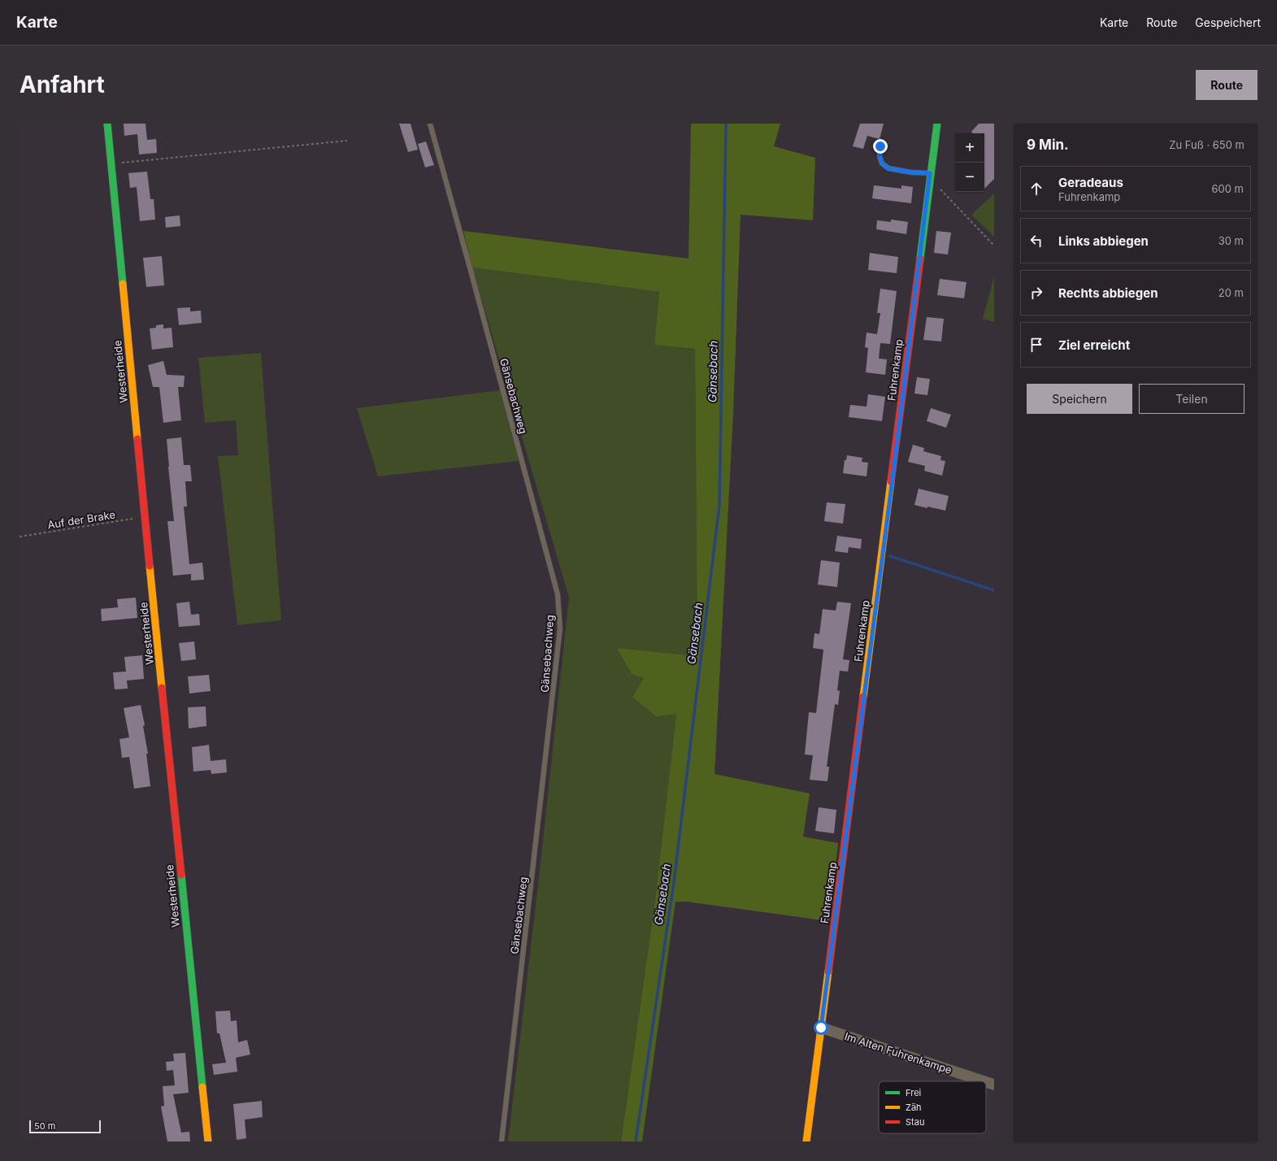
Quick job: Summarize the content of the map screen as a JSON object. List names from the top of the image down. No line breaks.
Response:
{"streets":{"street":["Fuhrenkamp","Westerheide","Im Alten Fuhrenkampe"],"lane":["Gänsebachweg"],"path":["Auf der Brake"]},"crossings":[["Fuhrenkamp","Im Alten Fuhrenkampe"],["Westerheide","Auf der Brake"]],"water":["Gänsebach"],"legend":["Frei","Zäh","Stau"],"scale_bar":"50 m","page":{"header":"Karte","nav":["Karte","Route","Gespeichert"],"buttons":["Route",["Speichern","Teilen"]],"title":"Anfahrt","heading":["9 Min.","Zu Fuß · 650 m"],"map_buttons":["+","−"],"list":[["Geradeaus","Fuhrenkamp","600 m"],["Links abbiegen","30 m"],["Rechts abbiegen","20 m"],"Ziel erreicht"],"scale":"50 m"}}
